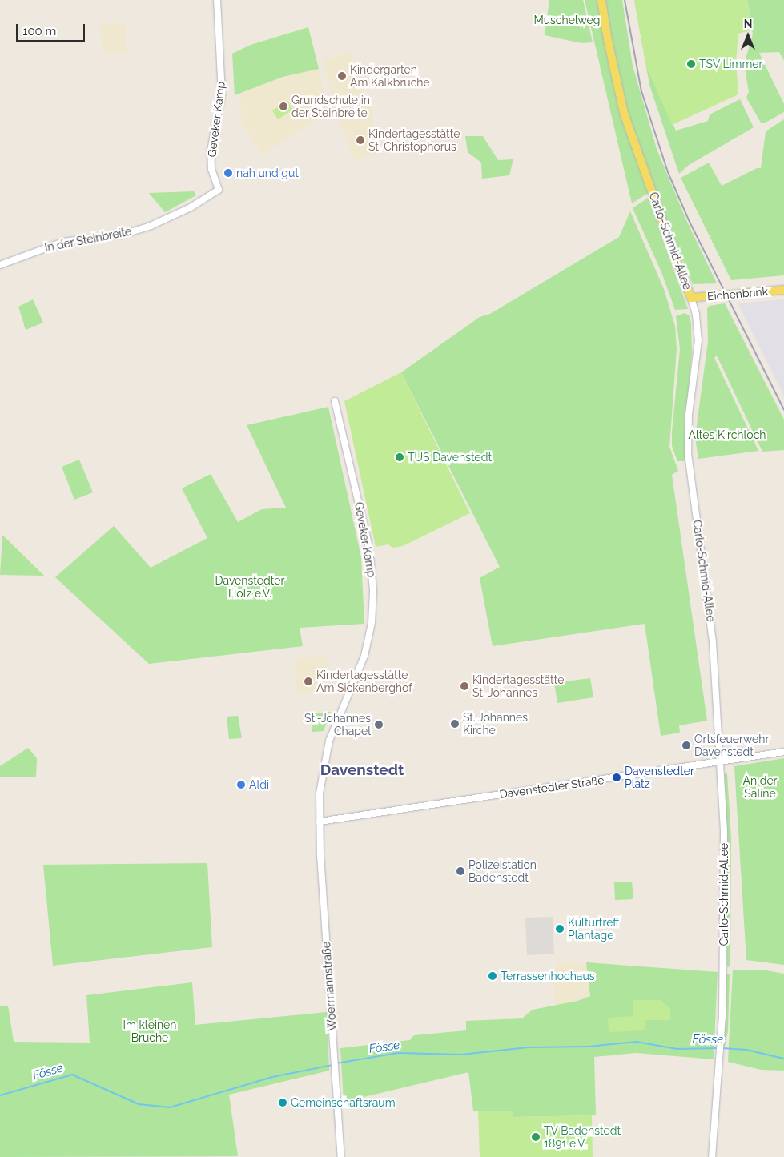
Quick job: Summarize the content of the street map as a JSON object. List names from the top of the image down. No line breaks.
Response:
{"streets":{"main road":["Carlo-Schmid-Allee","Eichenbrink"],"street":["Geveker Kamp","In der Steinbreite","Davenstedter Straße","Woermannstraße"]},"crossings":[["Geveker Kamp","In der Steinbreite"],["Geveker Kamp","Davenstedter Straße"],["Geveker Kamp","Woermannstraße"],["Carlo-Schmid-Allee","Eichenbrink"],["Carlo-Schmid-Allee","Davenstedter Straße"],["Davenstedter Straße","Woermannstraße"]],"districts":["Davenstedt"],"water":["Fösse"],"parks":["Muschelweg","Altes Kirchloch","Davenstedter Holz e.V.","An der Saline","Im kleinen Bruche"],"places":["TSV Limmer","Kindergarten Am Kalkbruche","Grundschule in der Steinbreite","Kindertagesstätte St. Christophorus","nah und gut","TUS Davenstedt","Kindertagesstätte Am Sickenberghof","Kindertagesstätte St. Johannes","St. Johannes Kirche","St.-Johannes Chapel","Ortsfeuerwehr Davenstedt","Davenstedter Platz","Aldi","Polizeistation Badenstedt","Kulturtreff Plantage","Terrassenhochaus","Gemeinschaftsraum","TV Badenstedt 1891 e.V."],"scale_bar":"100 m","north":"top"}
